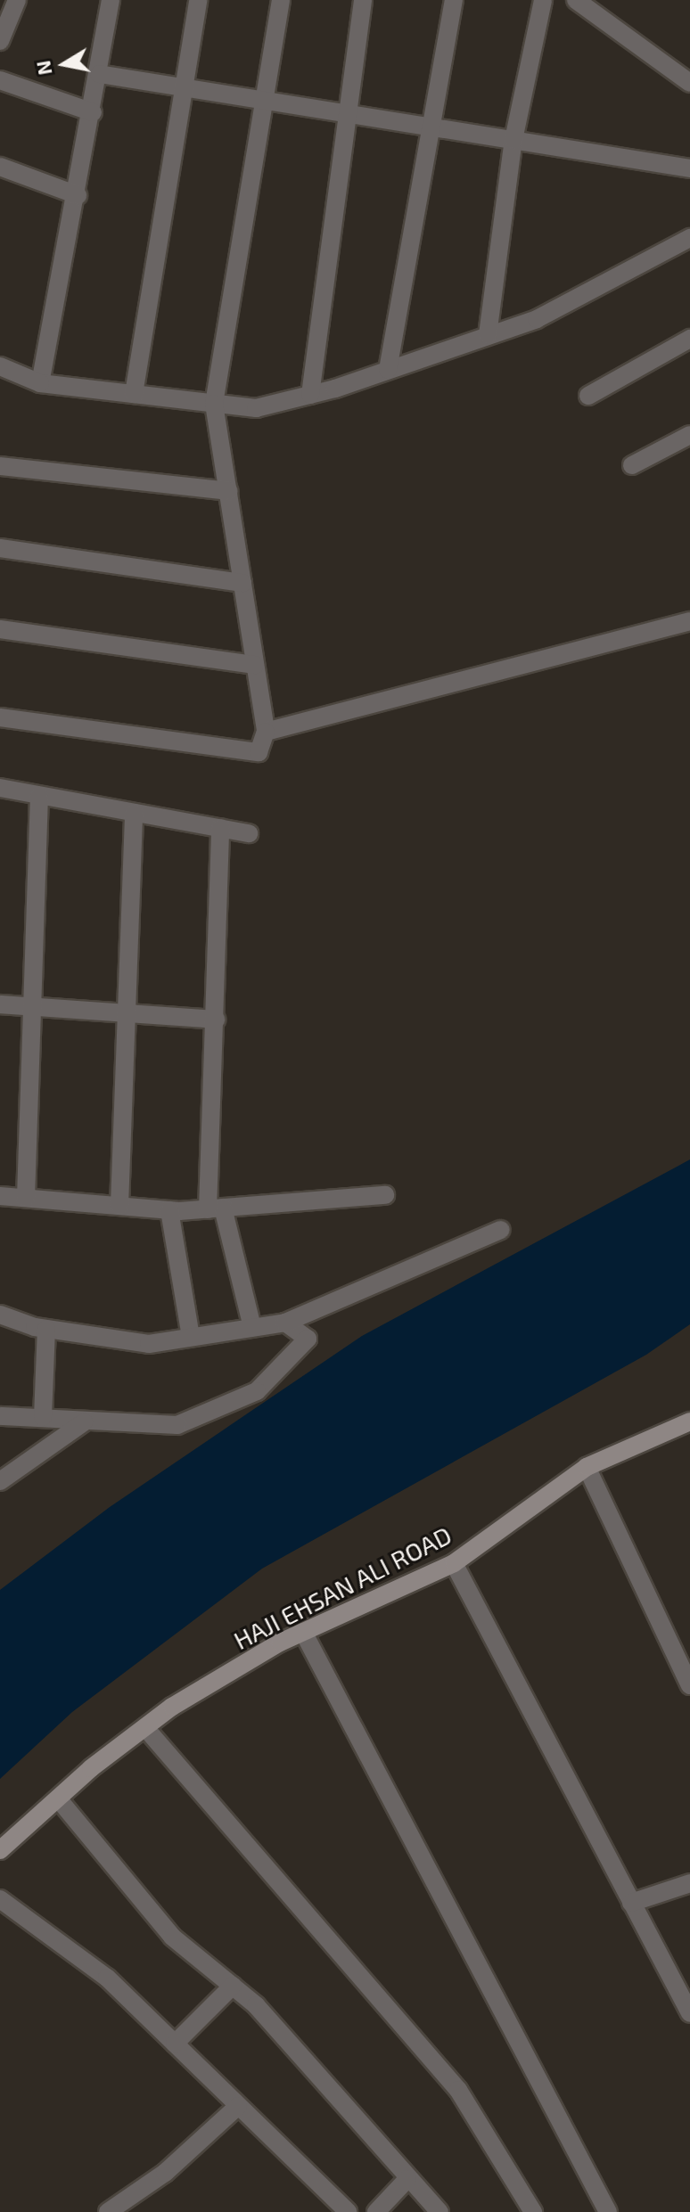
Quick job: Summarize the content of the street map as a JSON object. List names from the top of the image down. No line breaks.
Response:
{"streets":{"street":["HAJI EHSAN ALI ROAD"]},"north":"left"}
